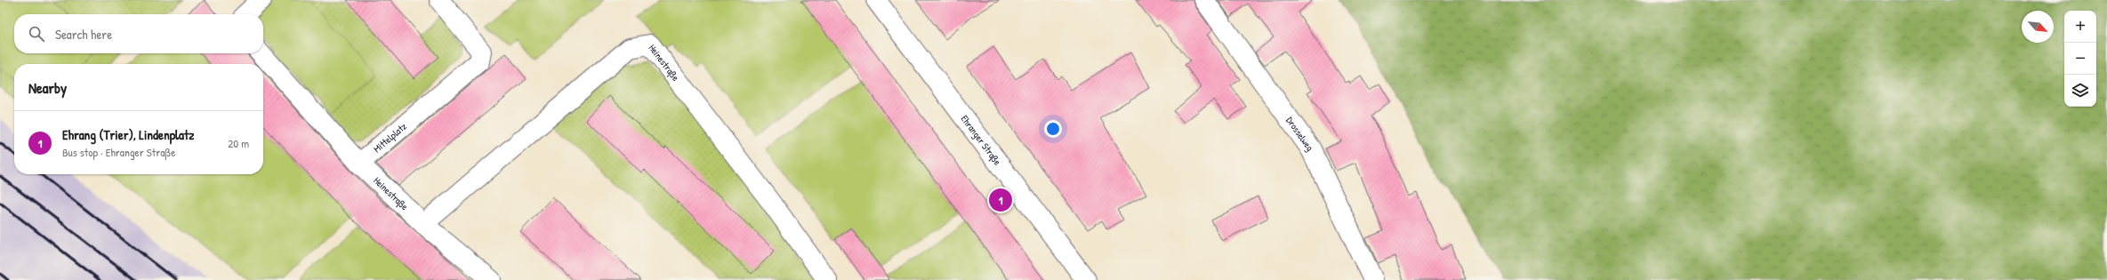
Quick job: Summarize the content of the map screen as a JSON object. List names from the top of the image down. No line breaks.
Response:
{"streets":{"street":["Heinestraße","Drosselweg","Mittelplatz","Ehranger Straße"]},"crossings":[["Heinestraße","Mittelplatz"]],"north":"bottom right","page":{"map_buttons":["+","−"],"search":"Search here","heading":"Nearby","list":[{"mark":"1","name":"Ehrang (Trier), Lindenplatz","note":"Bus stop · Ehranger Straße","value":"20 m"}],"pins":"1"}}
